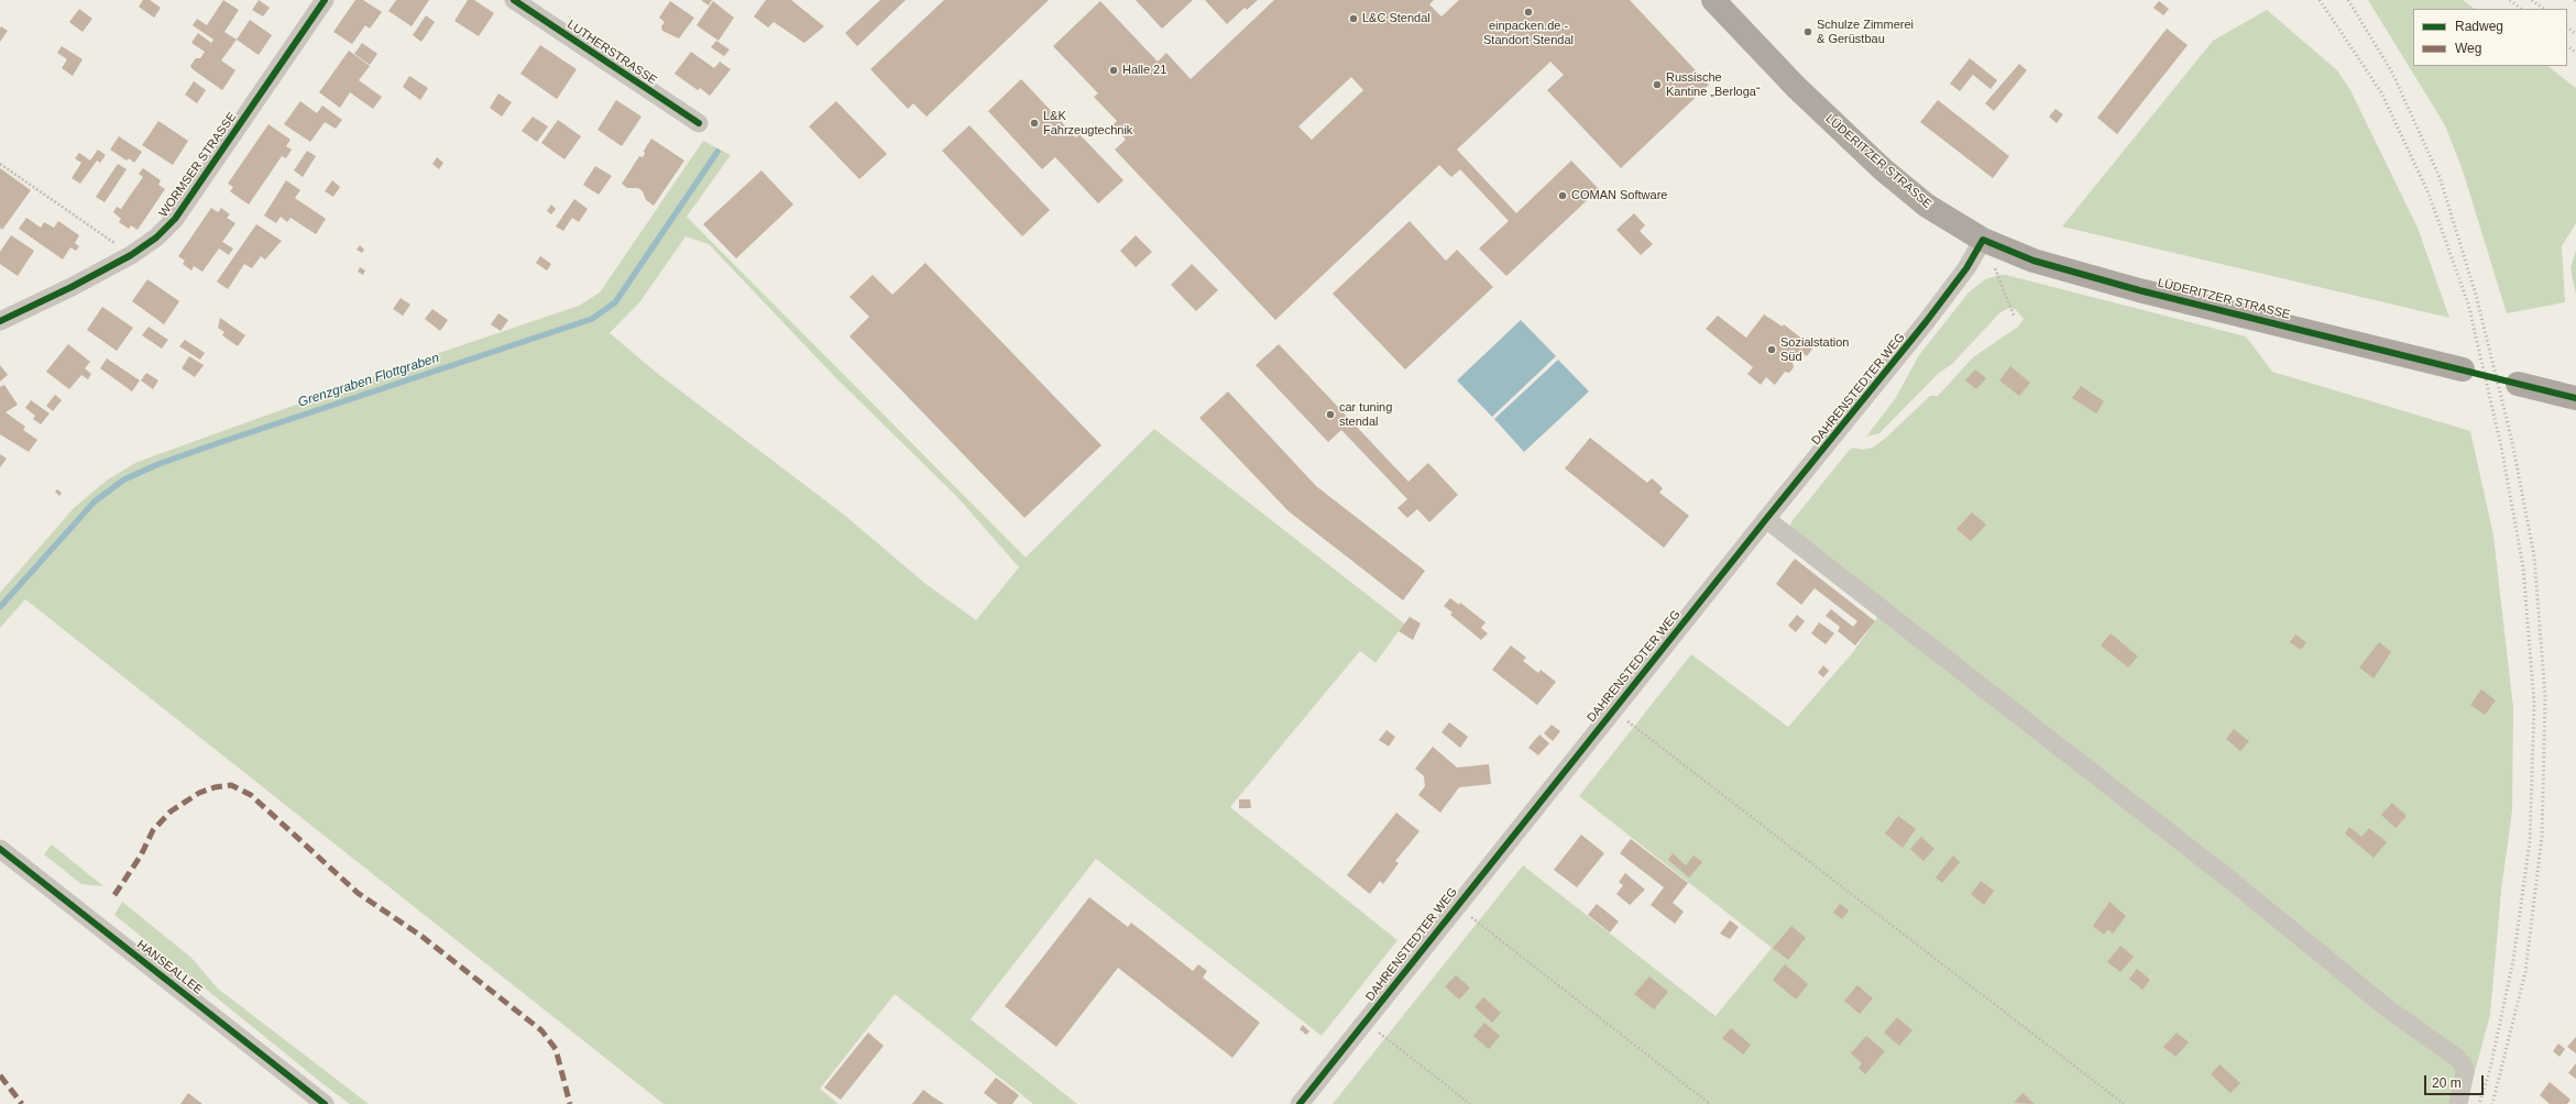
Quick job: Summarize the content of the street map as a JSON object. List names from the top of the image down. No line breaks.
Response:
{"streets":{"main road":["LÜDERITZER STRASSE"],"street":["LUTHERSTRASSE","WORMSER STRASSE","DAHRENSTEDTER WEG","HANSEALLEE"]},"crossings":[["LÜDERITZER STRASSE","DAHRENSTEDTER WEG"]],"water":["Grenzgraben Flottgraben"],"places":["einpacken.de - Standort Stendal","L&C Stendal","Schulze Zimmerei & Gerüstbau","Halle 21","Russische Kantine „Berloga“","L&K Fahrzeugtechnik","COMAN Software","Sozialstation Süd","car tuning stendal"],"legend":["Radweg","Weg"],"scale_bar":"20 m"}
